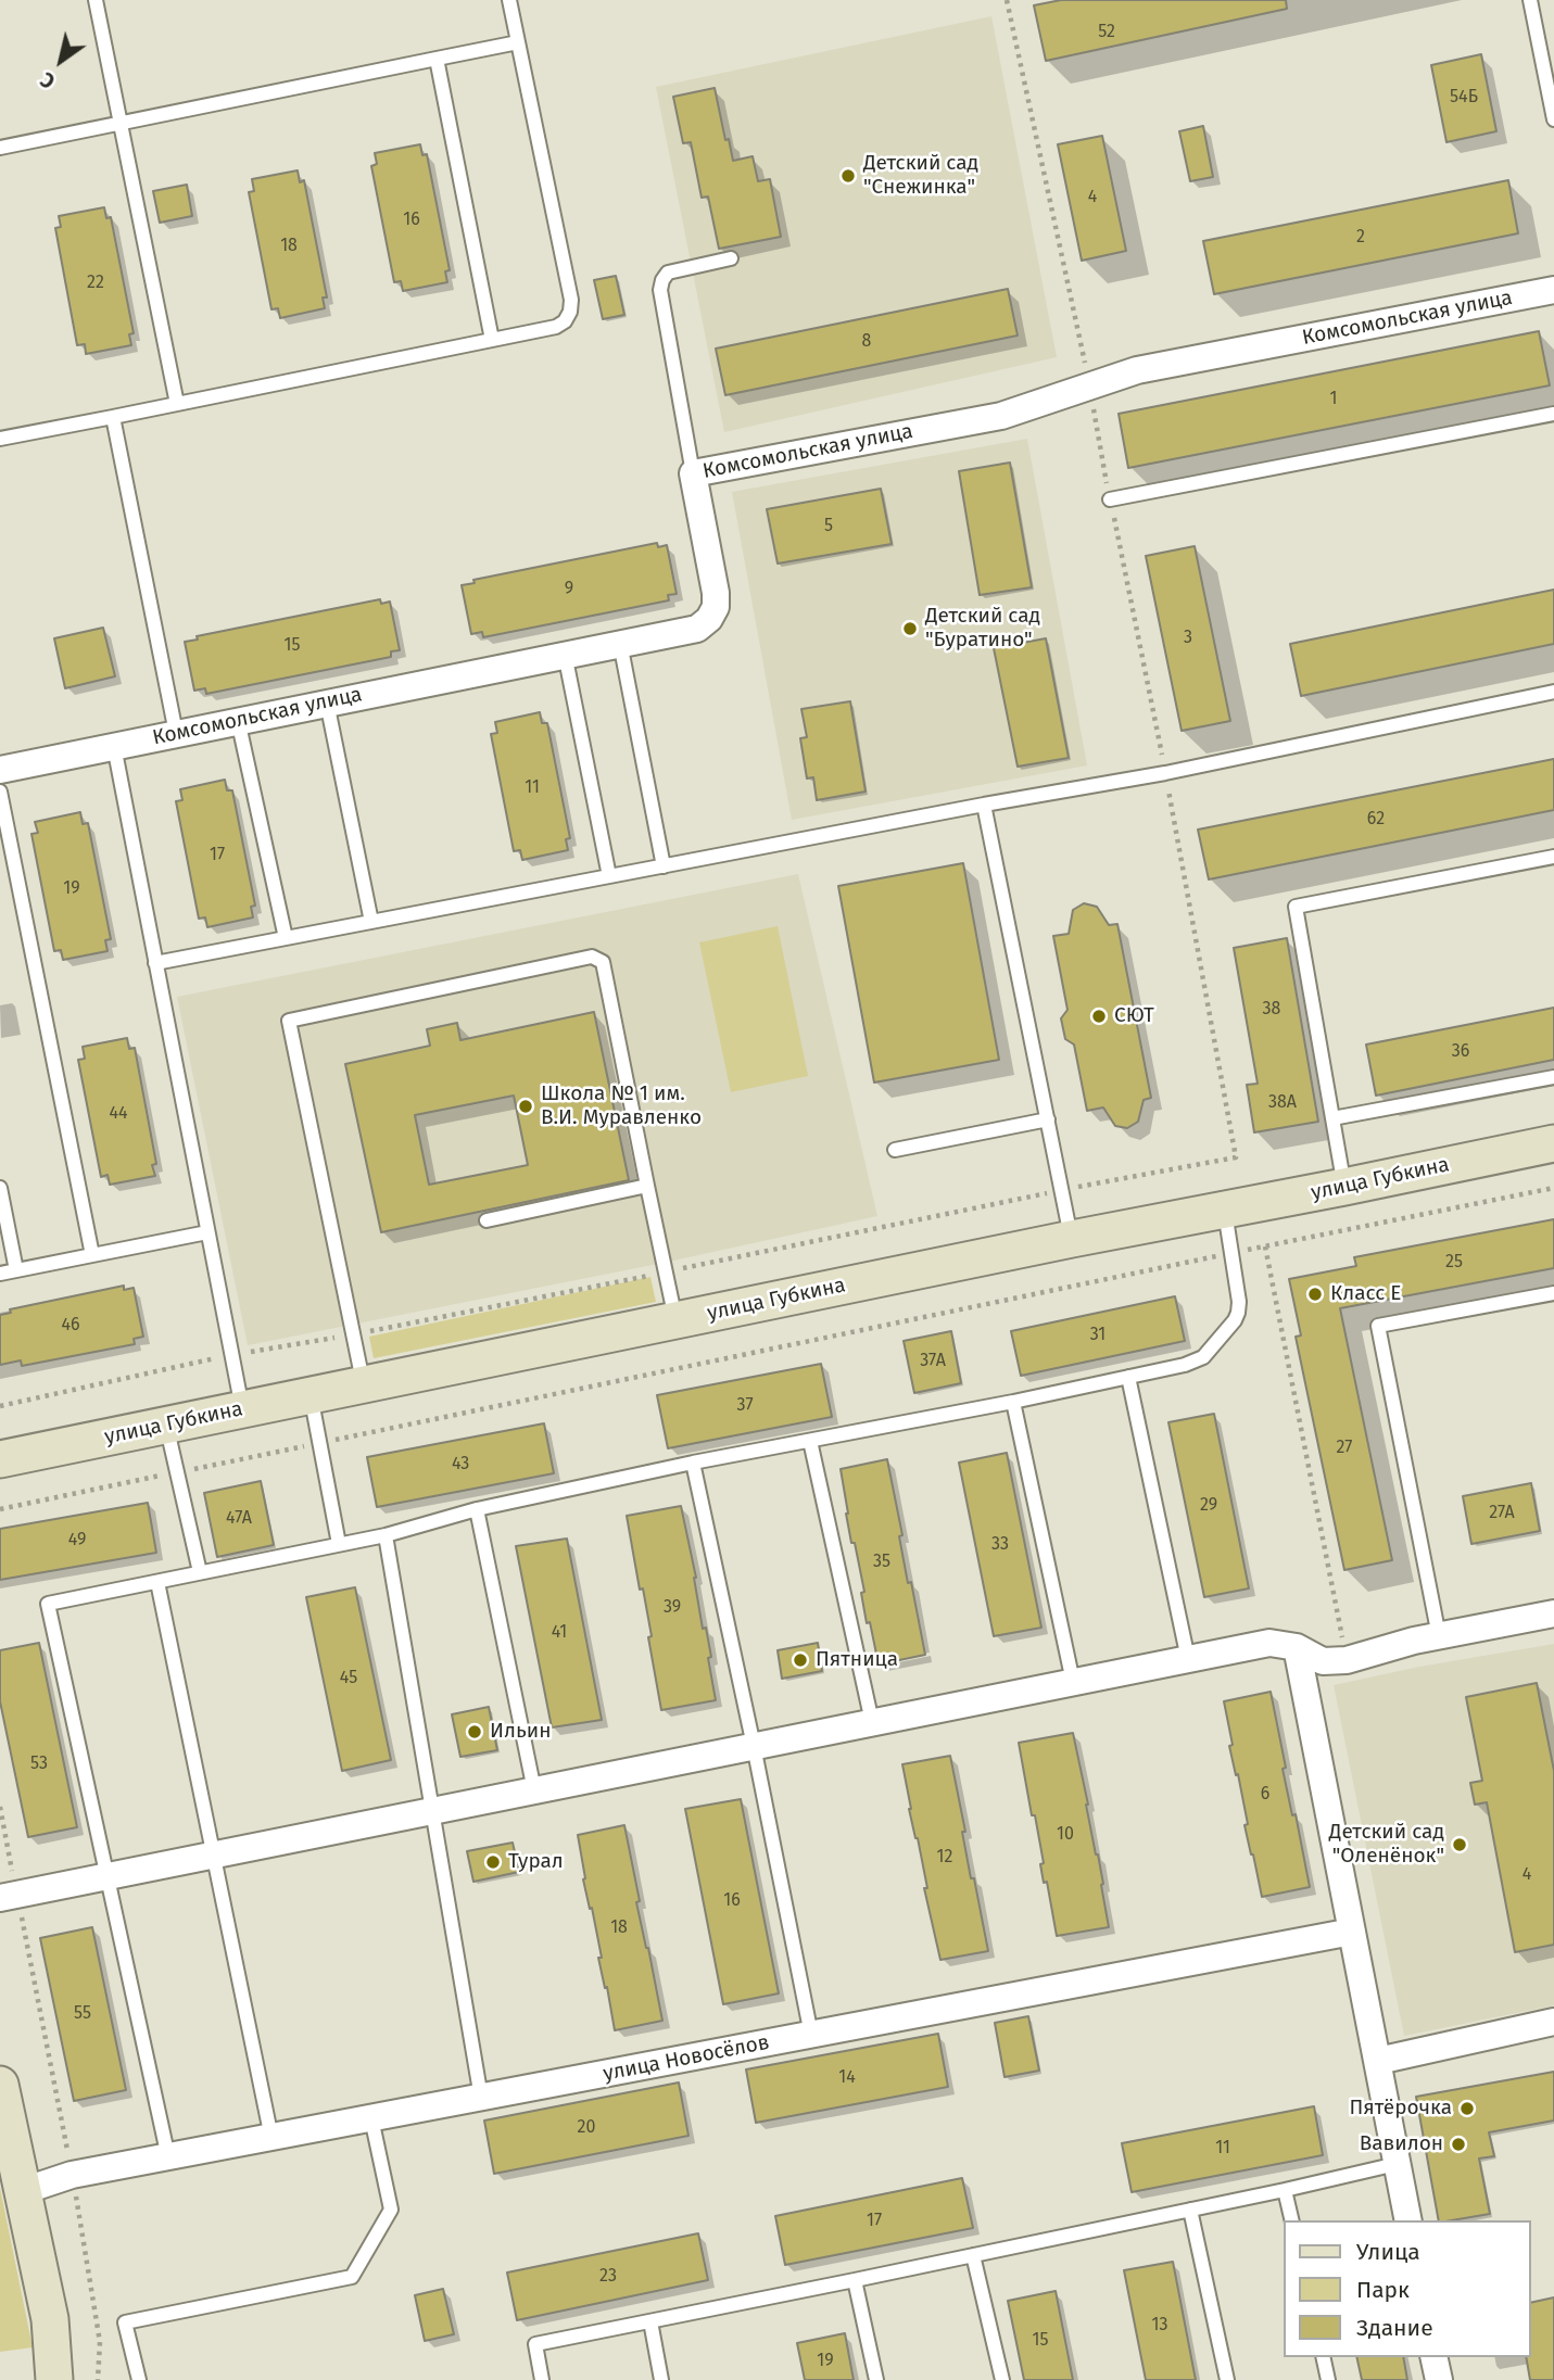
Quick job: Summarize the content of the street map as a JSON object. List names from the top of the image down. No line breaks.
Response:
{"streets":{"street":["Комсомольская улица","улица Губкина","улица Новосёлов"]},"places":["Детский сад \"Снежинка\"","Детский сад \"Буратино\"","СЮТ","Школа № 1 им. В.И. Муравленко","Класс Е","Пятница","Ильин","Детский сад \"Оленёнок\"","Турал","Пятёрочка","Вавилон"],"house_numbers":["52","54Б","4","16","2","18","22","8","1","5","9","3","15","11","62","17","19","38","36","38А","44","25","46","31","37А","37","27","43","29","27А","47А","49","33","35","39","41","45","53","6","10","12","4","16","18","55","14","20","11","17","23","13","15","19"],"legend":["Улица","Парк","Здание"],"north":"bottom left"}
